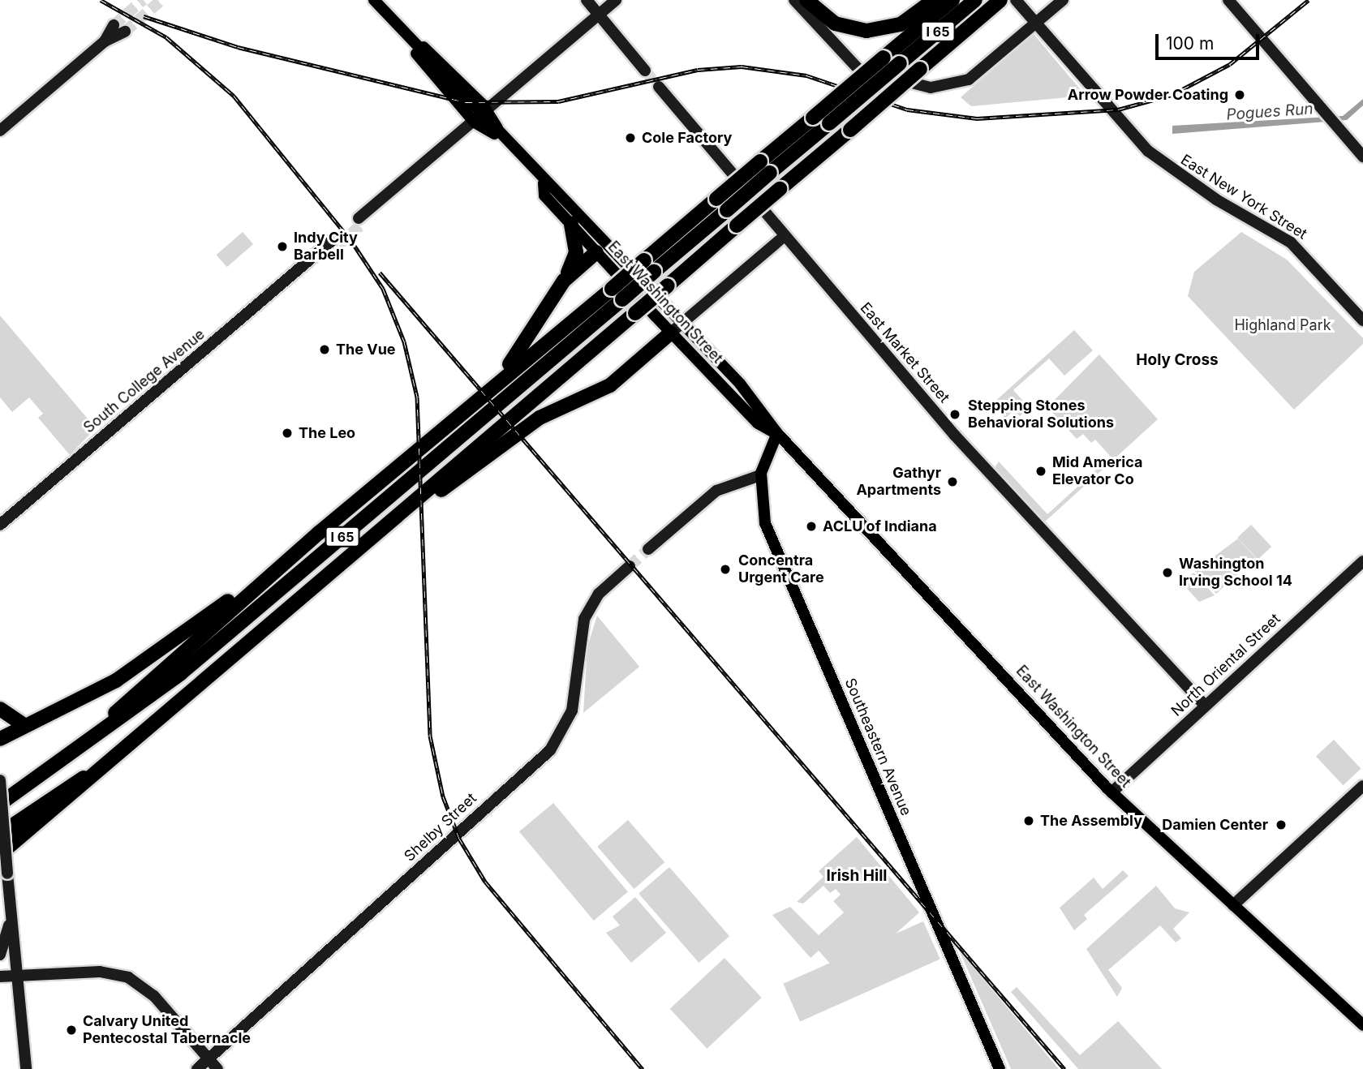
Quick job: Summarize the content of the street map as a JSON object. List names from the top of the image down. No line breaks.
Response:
{"streets":{"highway":["I 65"],"main road":["East New York Street","East Washington Street","East Market Street","South College Avenue","North Oriental Street","Southeastern Avenue","Shelby Street"]},"crossings":[["East Washington Street","North Oriental Street"],["East Washington Street","Southeastern Avenue"],["East Market Street","North Oriental Street"]],"districts":["Holy Cross","Irish Hill"],"water":["Pogues Run"],"parks":["Highland Park"],"places":["Arrow Powder Coating","Cole Factory","Indy City Barbell","The Vue","Stepping Stones Behavioral Solutions","The Leo","Mid America Elevator Co","Gathyr Apartments","ACLU of Indiana","Concentra Urgent Care","Washington Irving School 14","The Assembly","Damien Center","Calvary United Pentecostal Tabernacle"],"scale_bar":"100 m"}
